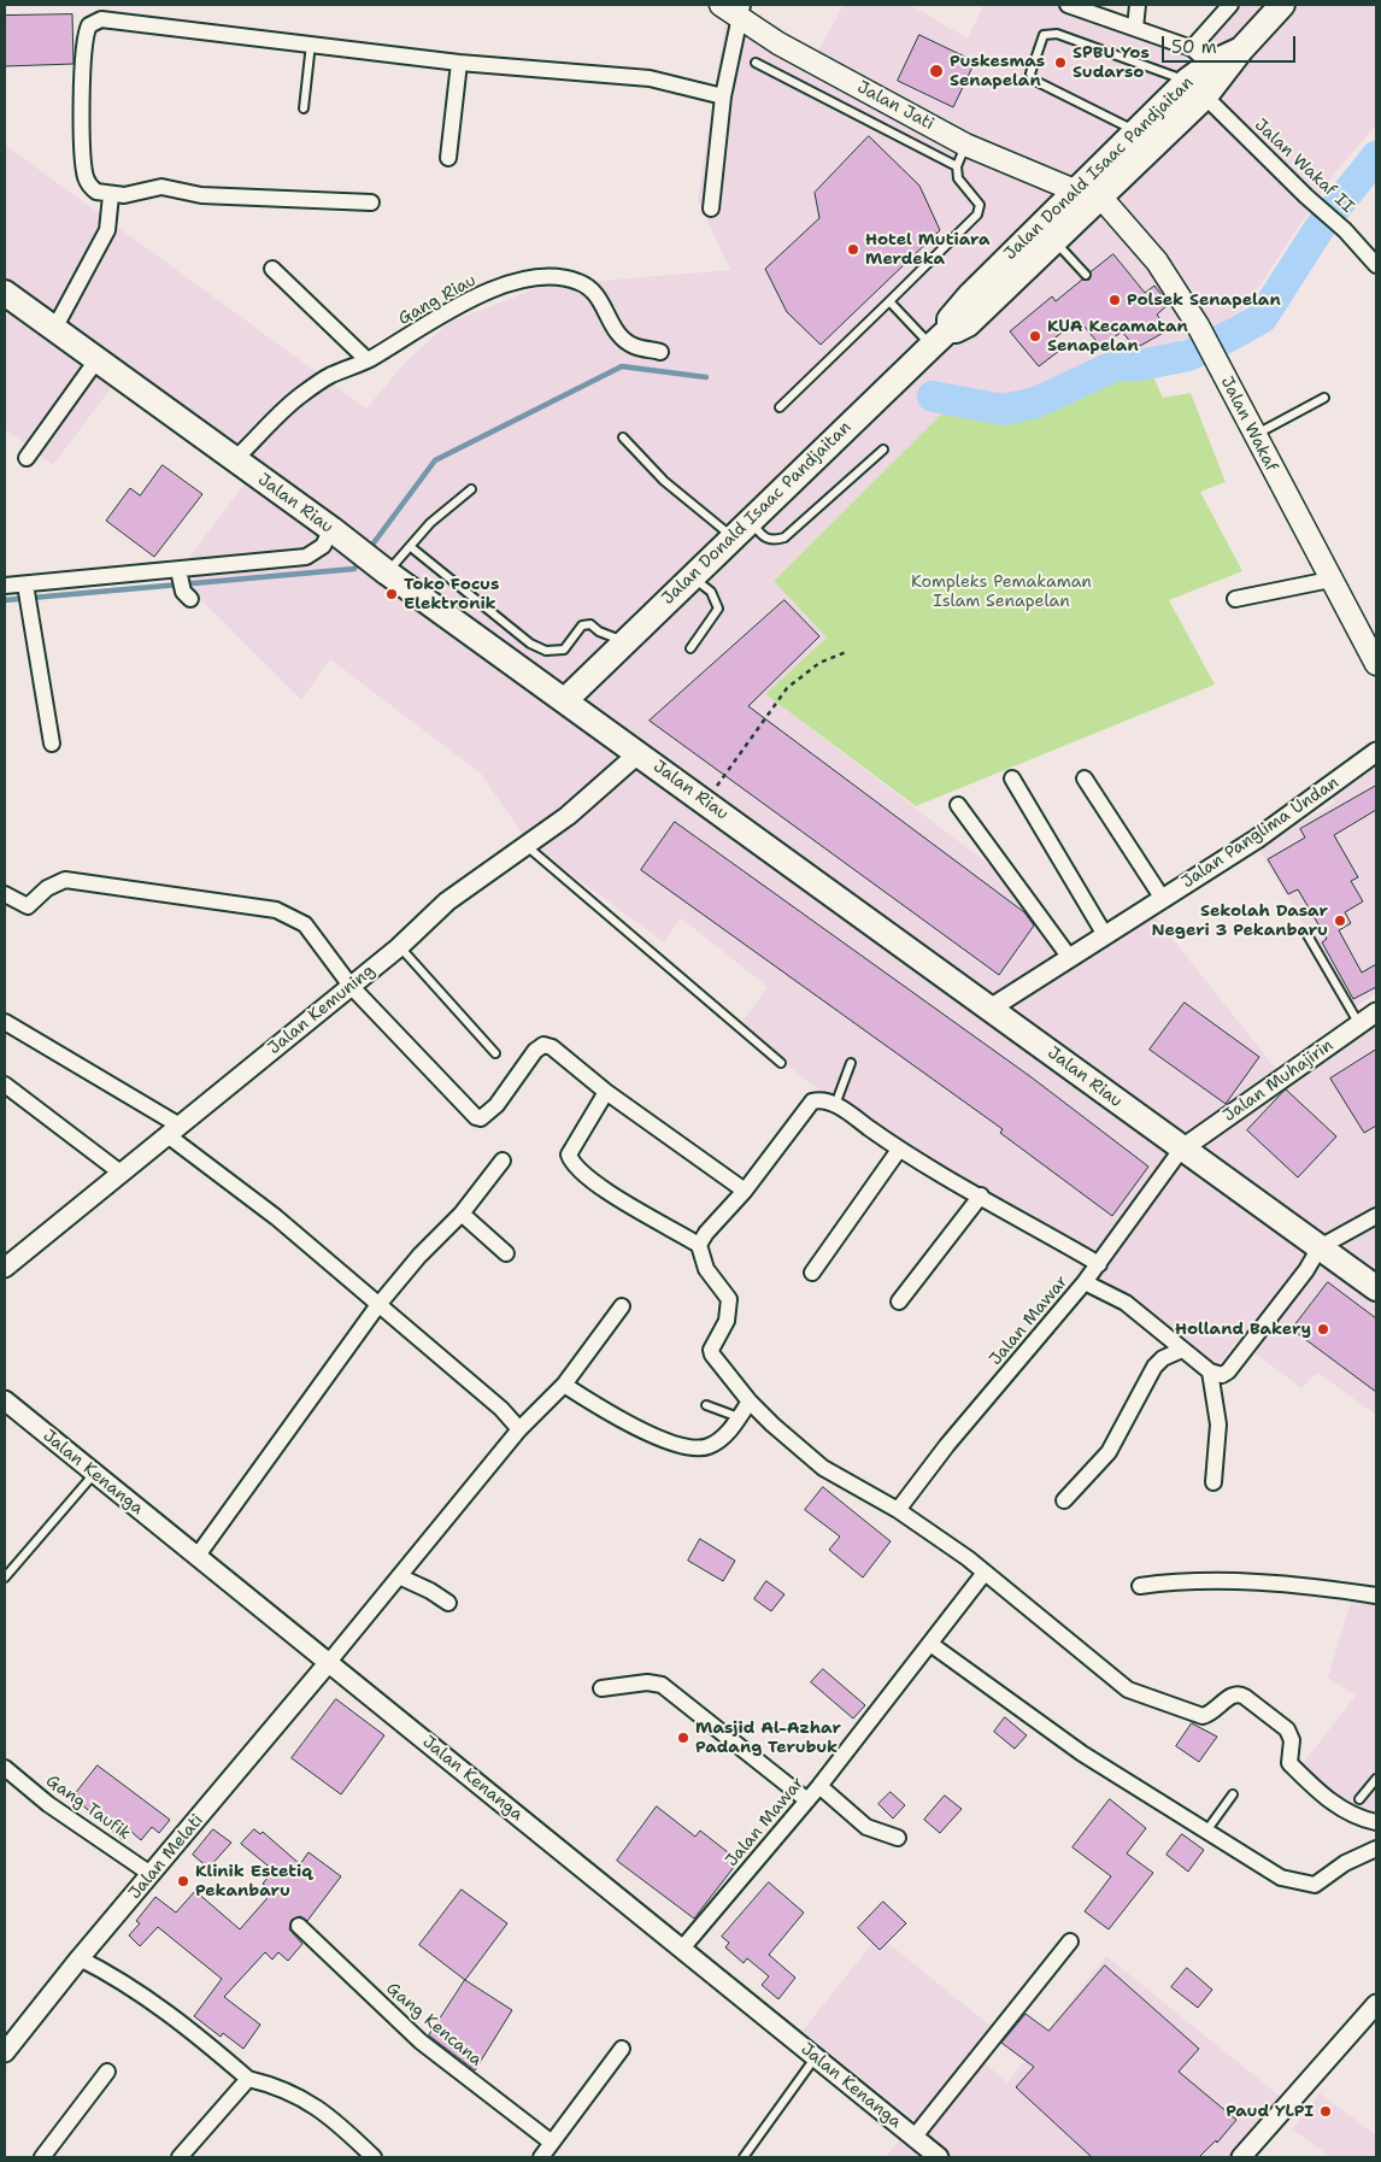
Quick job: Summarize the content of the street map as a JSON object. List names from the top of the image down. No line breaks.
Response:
{"streets":{"main road":["Jalan Jati","Jalan Donald Isaac Pandjaitan","Jalan Wakaf","Jalan Riau"],"street":["Jalan Wakaf II","Gang Riau","Jalan Panglima Undan","Jalan Kemuning","Jalan Muhajirin","Jalan Mawar","Jalan Kenanga","Gang Taufik","Jalan Melati","Gang Kencana"]},"crossings":[["Jalan Jati","Jalan Donald Isaac Pandjaitan"],["Jalan Jati","Jalan Wakaf"],["Jalan Wakaf II","Jalan Donald Isaac Pandjaitan"],["Jalan Donald Isaac Pandjaitan","Jalan Wakaf"],["Jalan Donald Isaac Pandjaitan","Jalan Riau"],["Gang Riau","Jalan Riau"],["Jalan Riau","Jalan Panglima Undan"],["Jalan Riau","Jalan Kemuning"],["Jalan Riau","Jalan Muhajirin"],["Jalan Riau","Jalan Mawar"],["Jalan Muhajirin","Jalan Mawar"],["Jalan Mawar","Jalan Kenanga"],["Jalan Kenanga","Jalan Melati"],["Gang Taufik","Jalan Melati"]],"parks":["Kompleks Pemakaman Islam Senapelan"],"places":["SPBU Yos Sudarso","Puskesmas Senapelan","Hotel Mutiara Merdeka","Polsek Senapelan","KUA Kecamatan Senapelan","Toko Focus Elektronik","Sekolah Dasar Negeri 3 Pekanbaru","Holland Bakery","Masjid Al-Azhar Padang Terubuk","Klinik Estetiq Pekanbaru","Paud YLPI"],"scale_bar":"50 m"}
